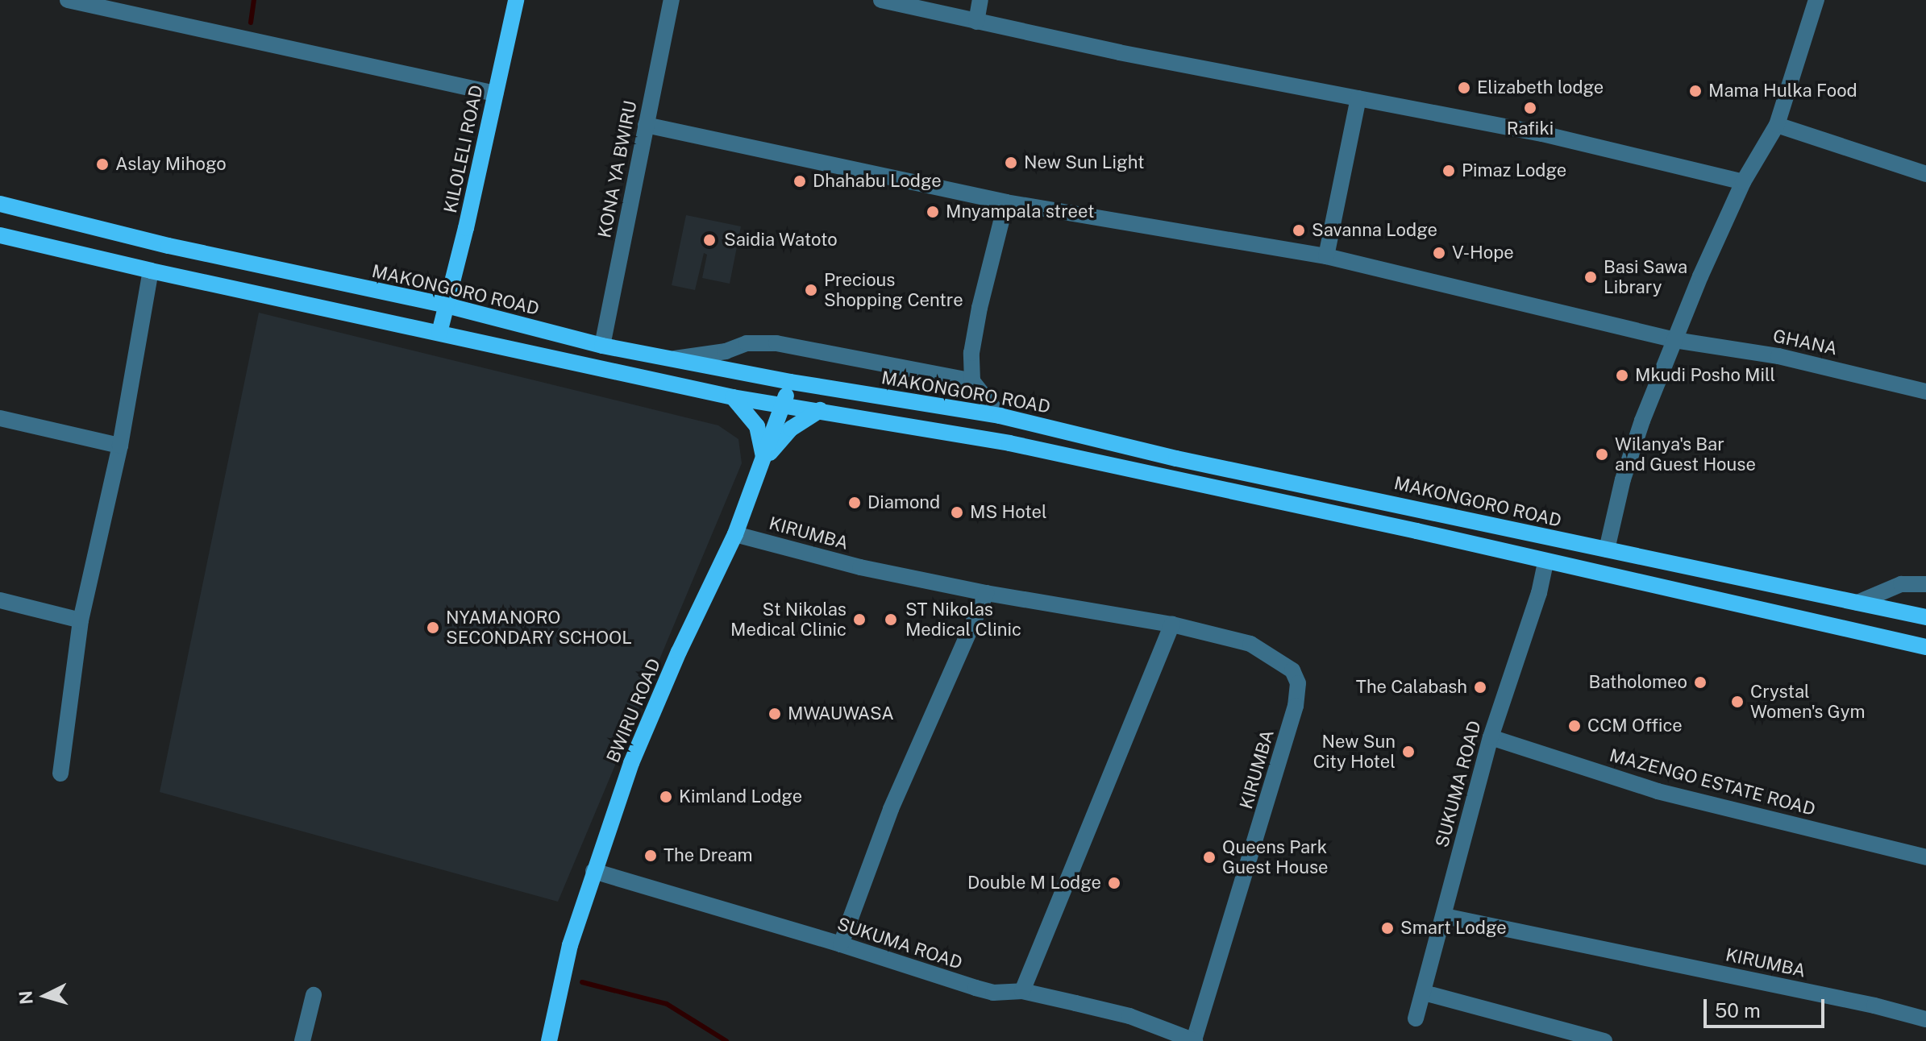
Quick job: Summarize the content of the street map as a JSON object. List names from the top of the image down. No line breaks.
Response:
{"streets":{"main road":["KILOLELI ROAD","MAKONGORO ROAD","BWIRU ROAD"],"street":["KONA YA BWIRU","GHANA","KIRUMBA","MAZENGO ESTATE ROAD","SUKUMA ROAD"]},"crossings":[["KILOLELI ROAD","MAKONGORO ROAD"],["KONA YA BWIRU","MAKONGORO ROAD"],["KONA YA BWIRU","GHANA"],["MAKONGORO ROAD","BWIRU ROAD"],["KIRUMBA","BWIRU ROAD"],["KIRUMBA","SUKUMA ROAD"],["BWIRU ROAD","SUKUMA ROAD"],["MAZENGO ESTATE ROAD","SUKUMA ROAD"]],"places":["Elizabeth lodge","Mama Hulka Food","Rafiki","New Sun Light","Aslay Mihogo","Pimaz Lodge","Dhahabu Lodge","Mnyampala street","Savanna Lodge","Saidia Watoto","V-Hope","Basi Sawa Library","Precious Shopping Centre","Mkudi Posho Mill","Wilanya's Bar and Guest House","Diamond","MS Hotel","St Nikolas Medical Clinic","ST Nikolas Medical Clinic","NYAMANORO SECONDARY SCHOOL","Batholomeo","The Calabash","Crystal Women's Gym","MWAUWASA","CCM Office","New Sun City Hotel","Kimland Lodge","The Dream","Queens Park Guest House","Double M Lodge","Smart Lodge"],"scale_bar":"50 m","north":"left"}
